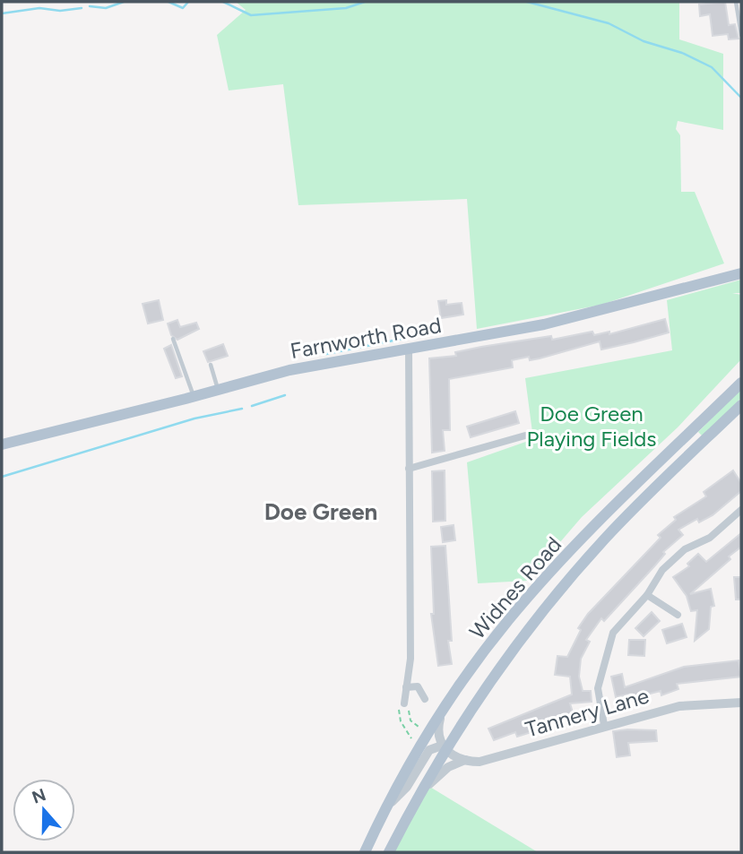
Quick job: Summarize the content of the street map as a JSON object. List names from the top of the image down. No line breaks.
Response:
{"streets":{"main road":["Farnworth Road","Widnes Road"],"street":["Tannery Lane"]},"districts":["Doe Green"],"parks":["Doe Green Playing Fields"],"north":"top"}
